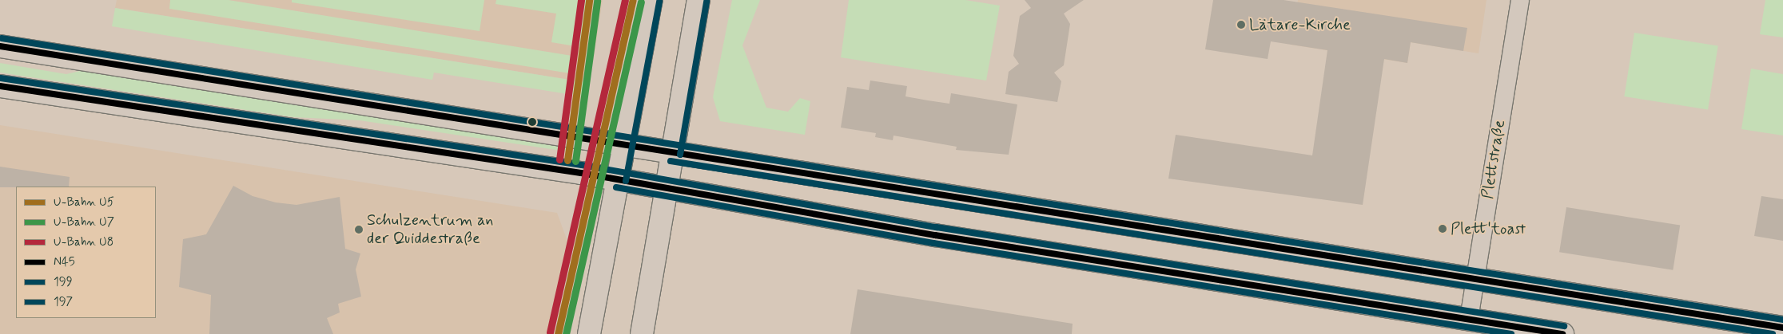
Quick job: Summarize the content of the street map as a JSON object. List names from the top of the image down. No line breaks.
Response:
{"streets":{"street":["Plettstraße"]},"places":["Lätare-Kirche","Plett'toast","Schulzentrum an der Quiddestraße"],"lines":["metro line U5","metro line U8","metro line U7","transit line 199","transit line 197","transit line N45"],"legend":["U-Bahn U5","U-Bahn U7","U-Bahn U8","N45","199","197"]}
